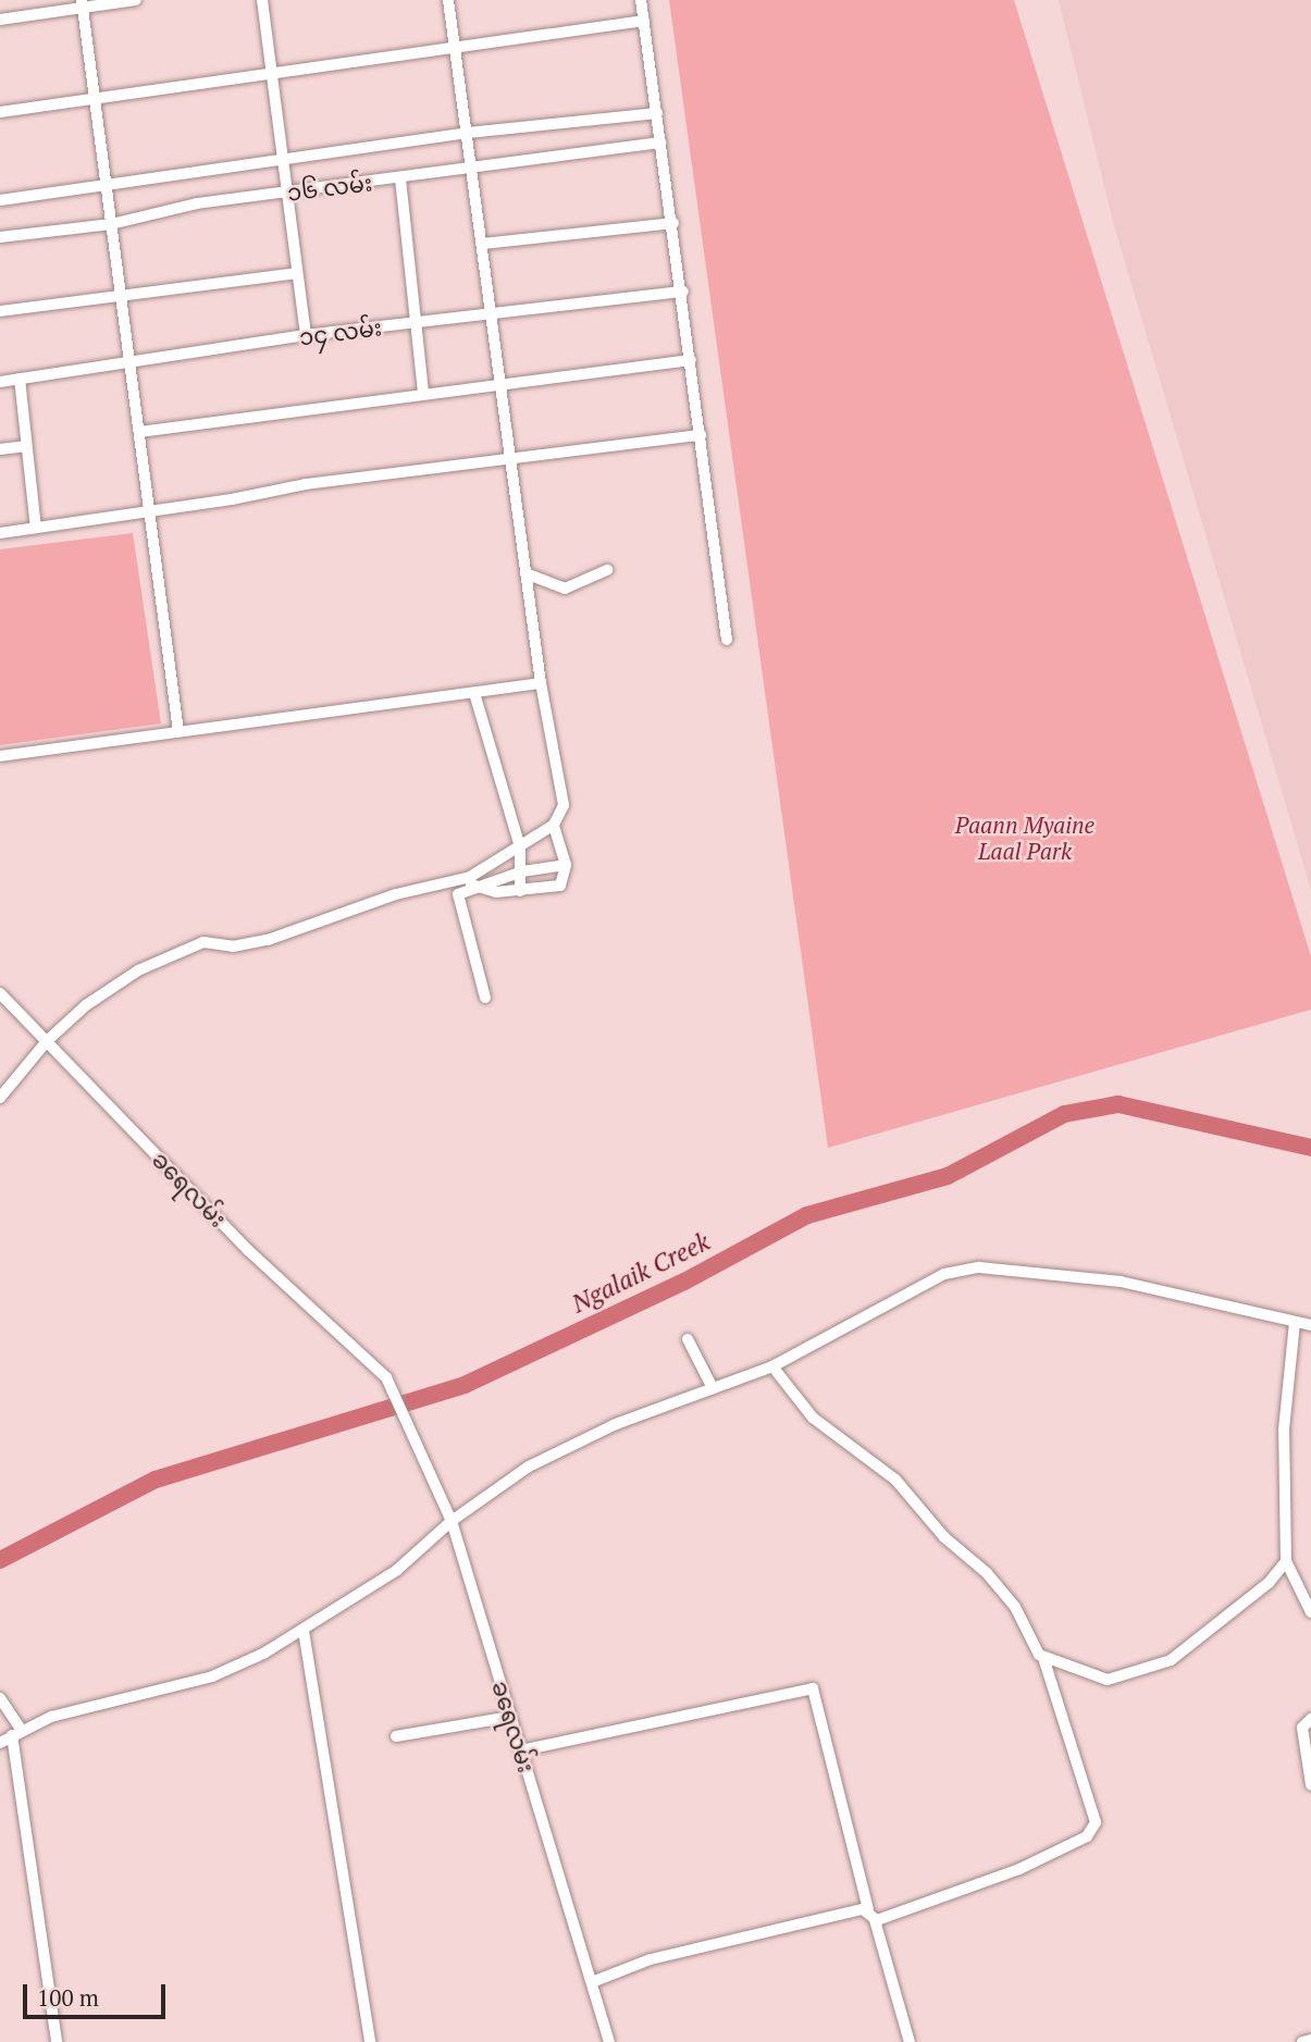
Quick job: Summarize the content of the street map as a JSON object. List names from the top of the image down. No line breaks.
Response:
{"streets":{"street":["၁၆ လမ်း","၁၄ လမ်း","ခရေလမ်း"]},"water":["Ngalaik Creek"],"parks":["Paann Myaine Laal Park"],"scale_bar":"100 m"}
